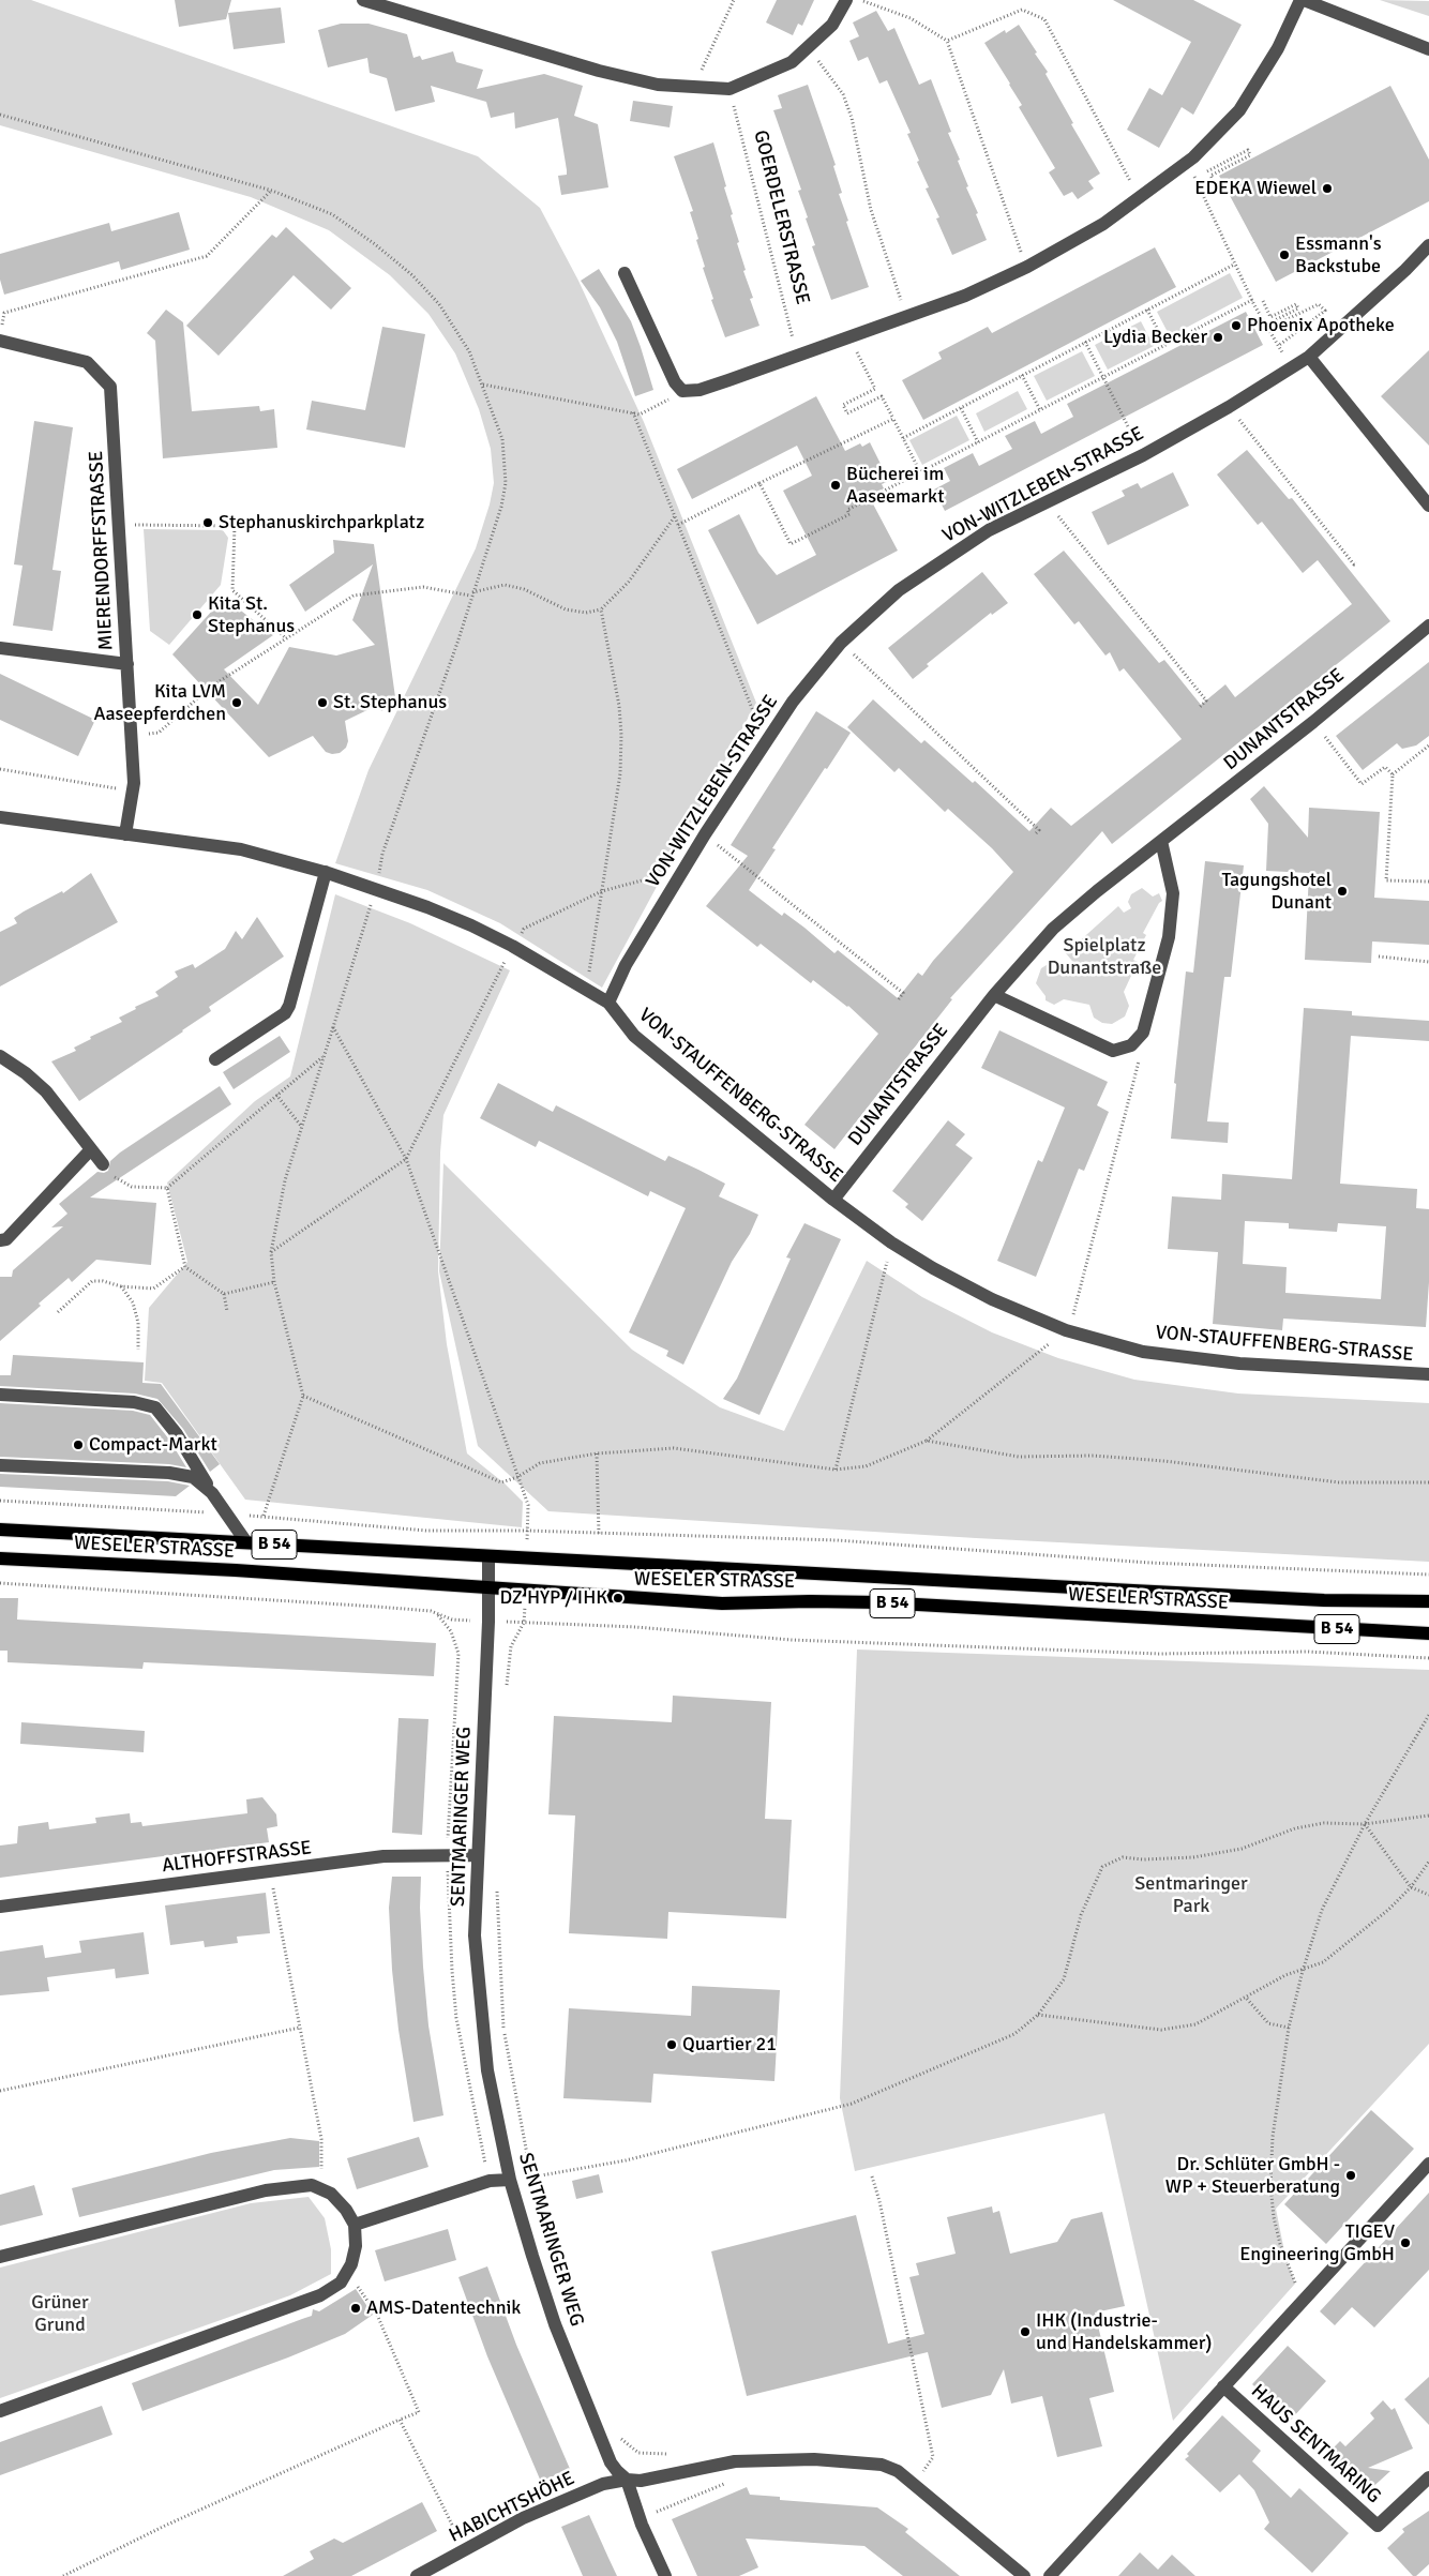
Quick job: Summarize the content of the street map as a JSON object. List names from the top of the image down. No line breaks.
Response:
{"streets":{"main road":["B 54","WESELER STRASSE"],"street":["VON-WITZLEBEN-STRASSE","MIERENDORFFSTRASSE","DUNANTSTRASSE","VON-STAUFFENBERG-STRASSE","SENTMARINGER WEG","ALTHOFFSTRASSE","HAUS SENTMARING","HABICHTSHÖHE"],"path":["GOERDELERSTRASSE"]},"crossings":[["VON-WITZLEBEN-STRASSE","VON-STAUFFENBERG-STRASSE"],["MIERENDORFFSTRASSE","VON-STAUFFENBERG-STRASSE"],["DUNANTSTRASSE","VON-STAUFFENBERG-STRASSE"],["WESELER STRASSE","SENTMARINGER WEG"],["SENTMARINGER WEG","ALTHOFFSTRASSE"],["SENTMARINGER WEG","HABICHTSHÖHE"]],"parks":["Spielplatz Dunantstraße","Sentmaringer Park","Grüner Grund"],"places":["EDEKA Wiewel","Essmann's Backstube","Phoenix Apotheke","Lydia Becker","Bücherei im Aaseemarkt","Stephanuskirchparkplatz","Kita St. Stephanus","Kita LVM Aaseepferdchen","St. Stephanus","Tagungshotel Dunant","Compact-Markt","DZ HYP / IHK","Quartier 21","Dr. Schlüter GmbH - WP + Steuerberatung","TIGEV Engineering GmbH","AMS-Datentechnik","IHK (Industrie- und Handelskammer)"]}
